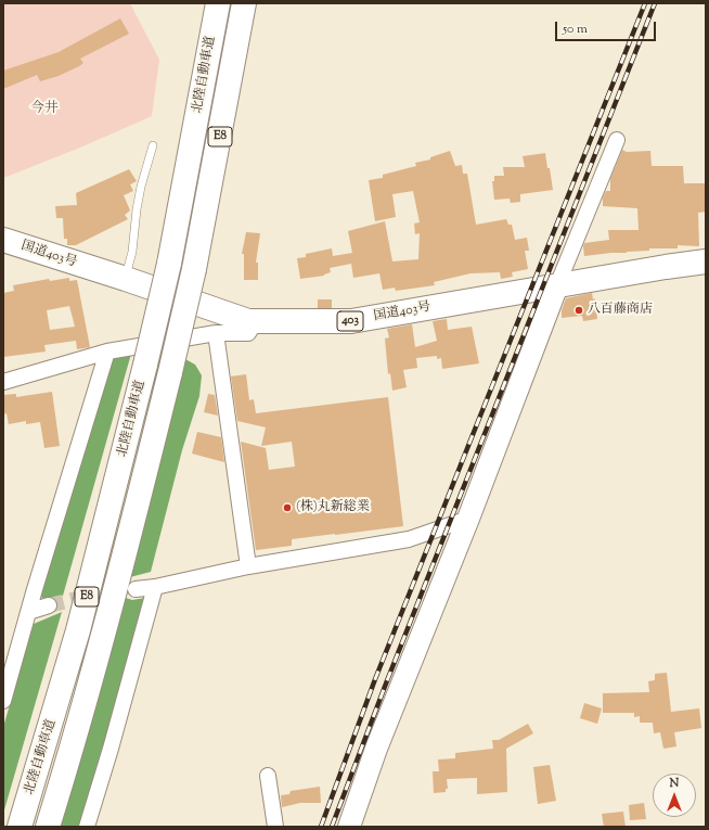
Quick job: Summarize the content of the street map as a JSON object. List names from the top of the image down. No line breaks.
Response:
{"streets":{"highway":["北陸自動車道","E8","国道403号","403"]},"districts":["今井"],"places":["八百藤商店","(株)丸新総業"],"scale_bar":"50 m","north":"top"}
